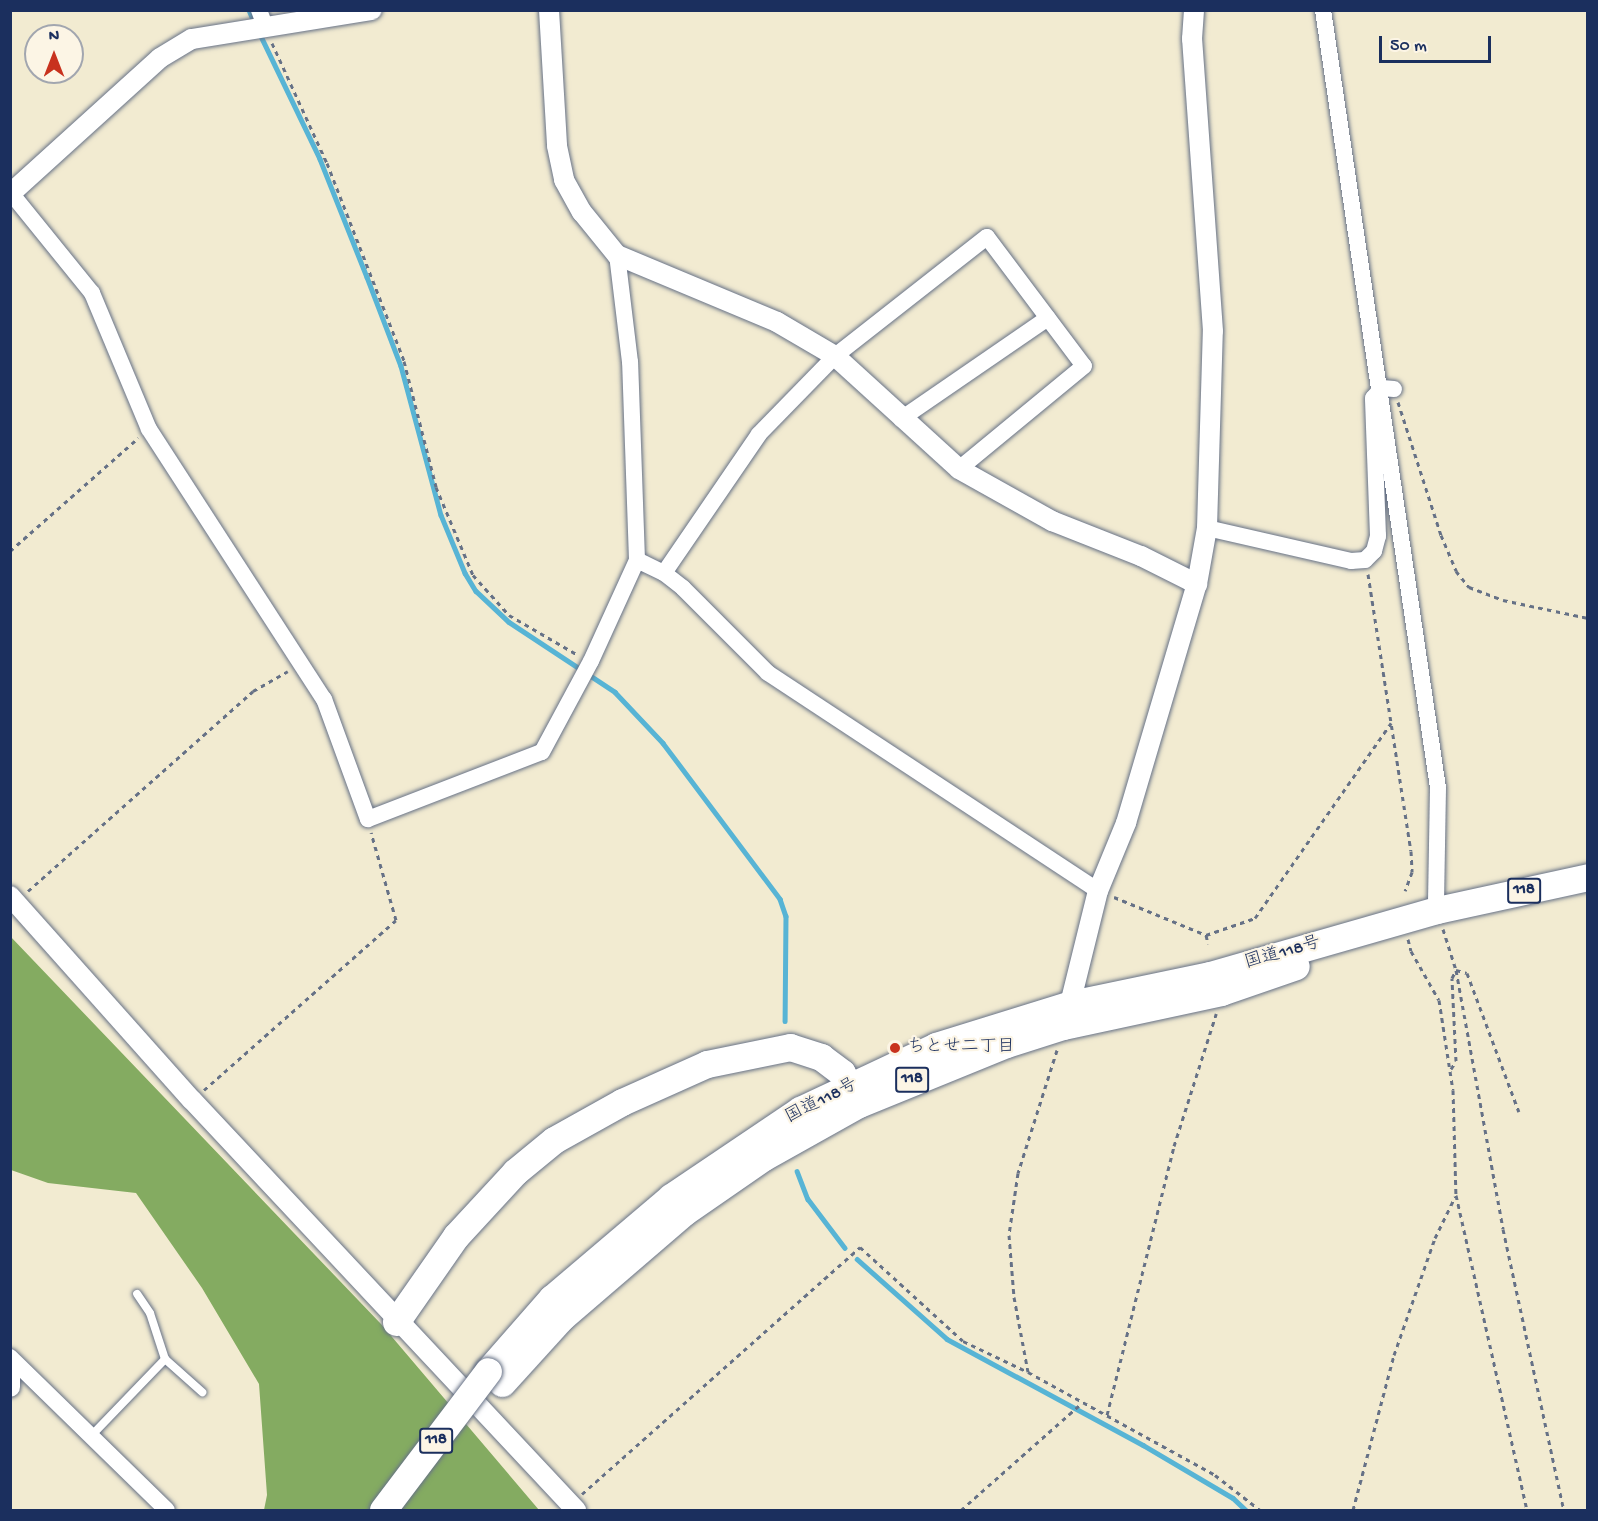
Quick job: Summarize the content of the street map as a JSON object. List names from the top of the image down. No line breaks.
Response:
{"streets":{"highway":["118","国道118号"]},"places":["ちとせ二丁目"],"scale_bar":"50 m","north":"top"}
